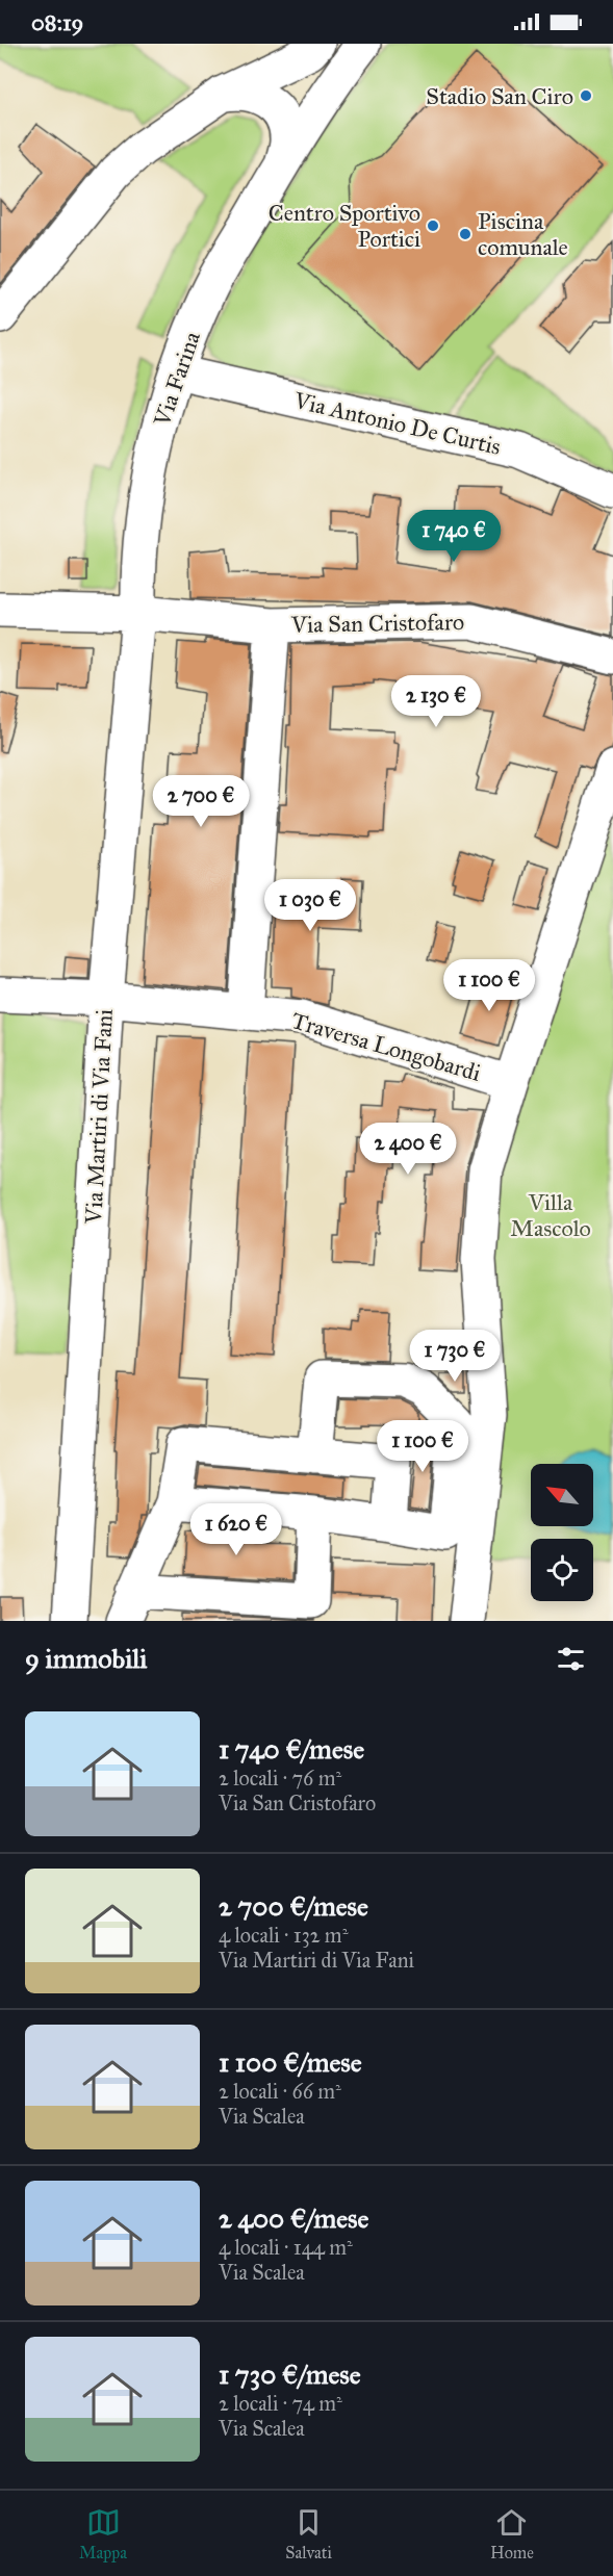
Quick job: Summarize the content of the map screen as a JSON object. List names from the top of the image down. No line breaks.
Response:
{"streets":{"street":["Via Farina","Via Antonio De Curtis","Via San Cristofaro","Traversa Longobardi","Via Martiri di Via Fani"]},"crossings":[["Via Farina","Via Antonio De Curtis"],["Via Farina","Via San Cristofaro"],["Via Farina","Via Martiri di Via Fani"],["Via San Cristofaro","Via Martiri di Via Fani"],["Traversa Longobardi","Via Martiri di Via Fani"]],"parks":["Villa Mascolo"],"places":["Stadio San Ciro","Centro Sportivo Portici","Piscina comunale"],"north":"top left","page":{"status":"08:19","price":["1 740 €","2 130 €","2 700 €","1 030 €","1 100 €","2 400 €","1 730 €","1 100 €","1 620 €"],"heading":"9 immobili","list":[{"name":"1 740 €/mese","note":"2 locali · 76 m² · Via San Cristofaro"},{"name":"2 700 €/mese","note":"4 locali · 132 m² · Via Martiri di Via Fani"},{"name":"1 100 €/mese","note":"2 locali · 66 m² · Via Scalea"},{"name":"2 400 €/mese","note":"4 locali · 144 m² · Via Scalea"},{"name":"1 730 €/mese","note":"2 locali · 74 m² · Via Scalea"}],"tabs":["Mappa","Salvati","Home"]}}
